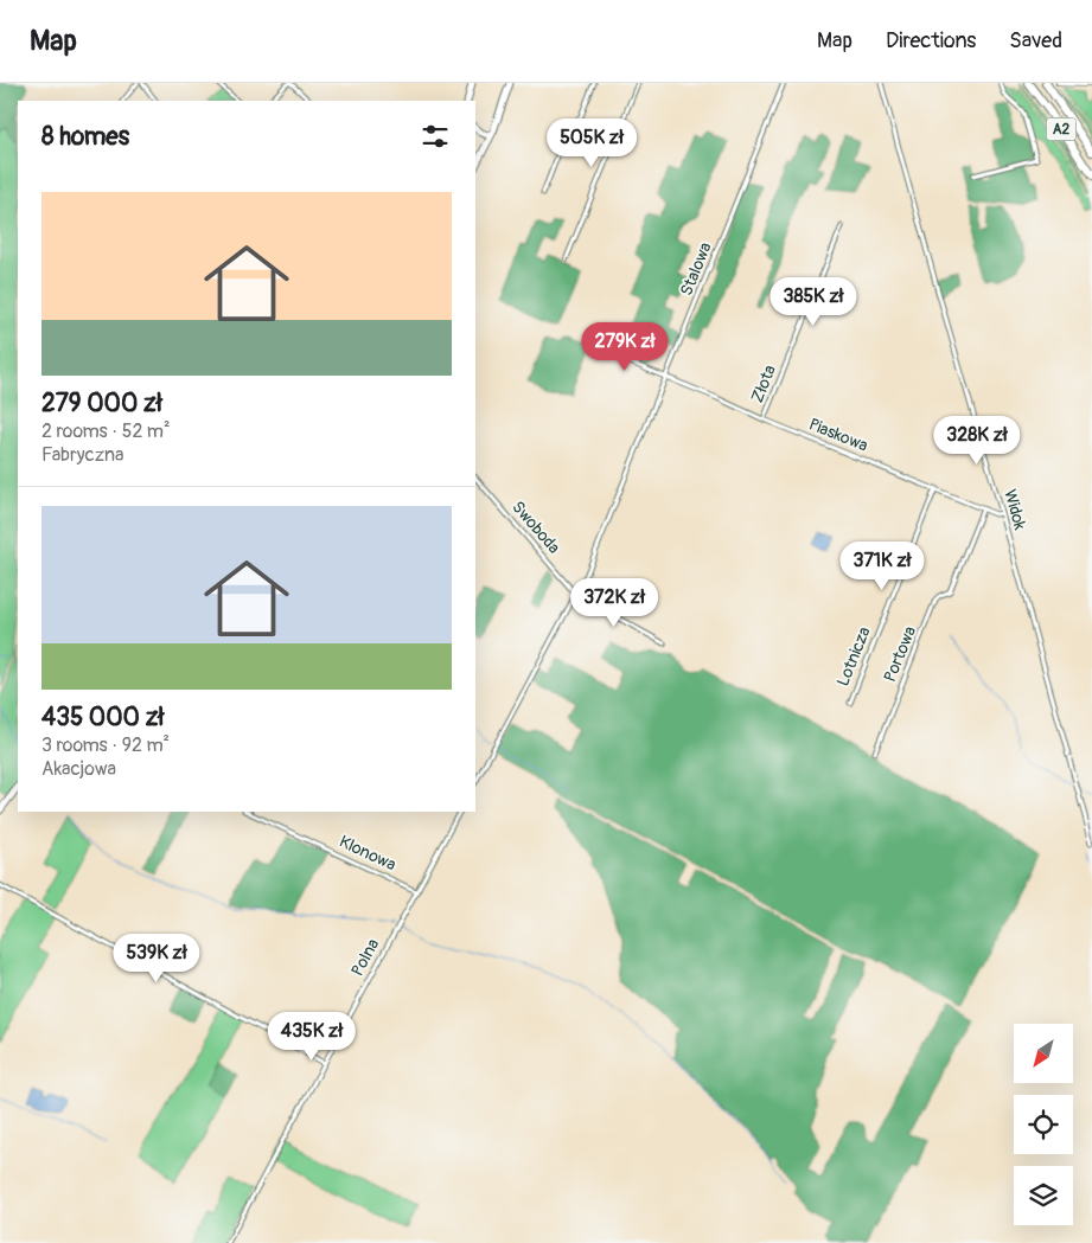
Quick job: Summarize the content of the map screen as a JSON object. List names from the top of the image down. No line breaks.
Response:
{"streets":{"highway":["A2"],"street":["Stalowa","Złota","Piaskowa","Widok","Swoboda","Portowa","Lotnicza","Klonowa","Polna"]},"crossings":[["Stalowa","Piaskowa"],["Stalowa","Swoboda"],["Złota","Piaskowa"],["Piaskowa","Widok"],["Piaskowa","Portowa"],["Piaskowa","Lotnicza"],["Klonowa","Polna"]],"north":"bottom left","page":{"header":"Map","nav":["Map","Directions","Saved"],"heading":"8 homes","price":["505K zł","385K zł","279K zł","328K zł","371K zł","372K zł","539K zł","435K zł"],"list":[{"name":"279 000 zł","note":"2 rooms · 52 m² · Fabryczna"},{"name":"435 000 zł","note":"3 rooms · 92 m² · Akacjowa"}]}}
